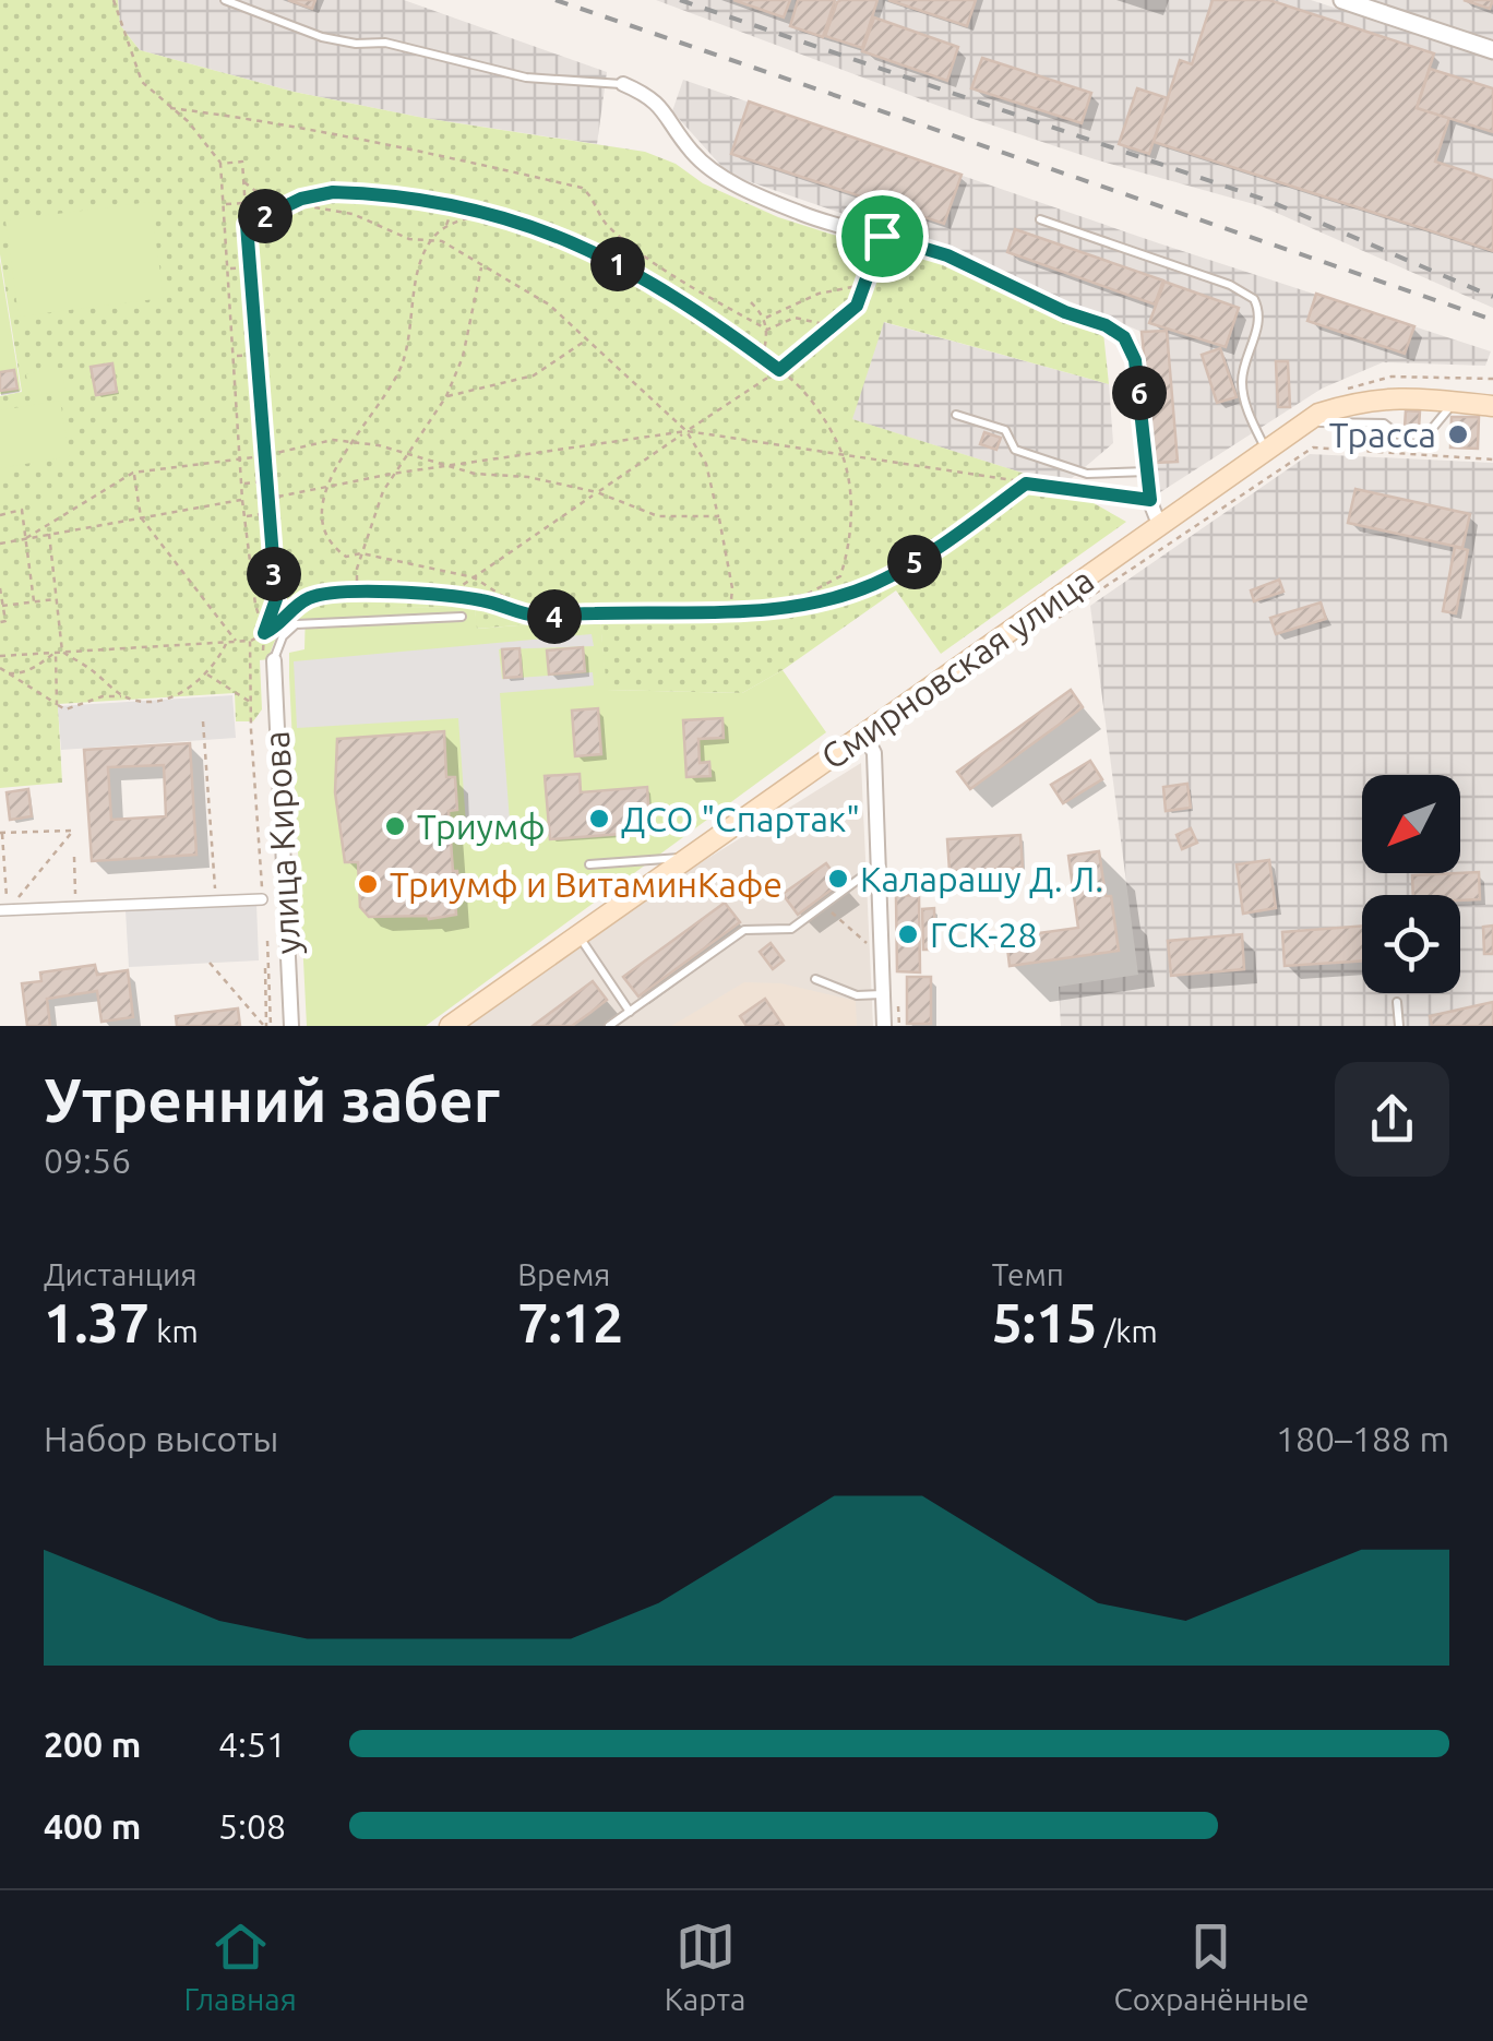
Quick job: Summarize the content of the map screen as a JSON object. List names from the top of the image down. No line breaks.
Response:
{"streets":{"main road":["Смирновская улица"],"street":["улица Кирова"]},"places":["Трасса","ДСО \"Спартак\"","Триумф","Каларашу Д. Л.","Триумф и ВитаминКафе","ГСК-28"],"north":"bottom left","page":{"pins":["2","1","6","5","3","4"],"heading":["Утренний забег","09:56"],"stats":[["Дистанция","1.37 km"],["Время","7:12"],["Темп","5:15 /km"]],"chart":["Набор высоты","180–188 m"],"list":[{"name":"200 m","note":"4:51"},{"name":"400 m","note":"5:08"}],"tabs":["Главная","Карта","Сохранённые"]}}
